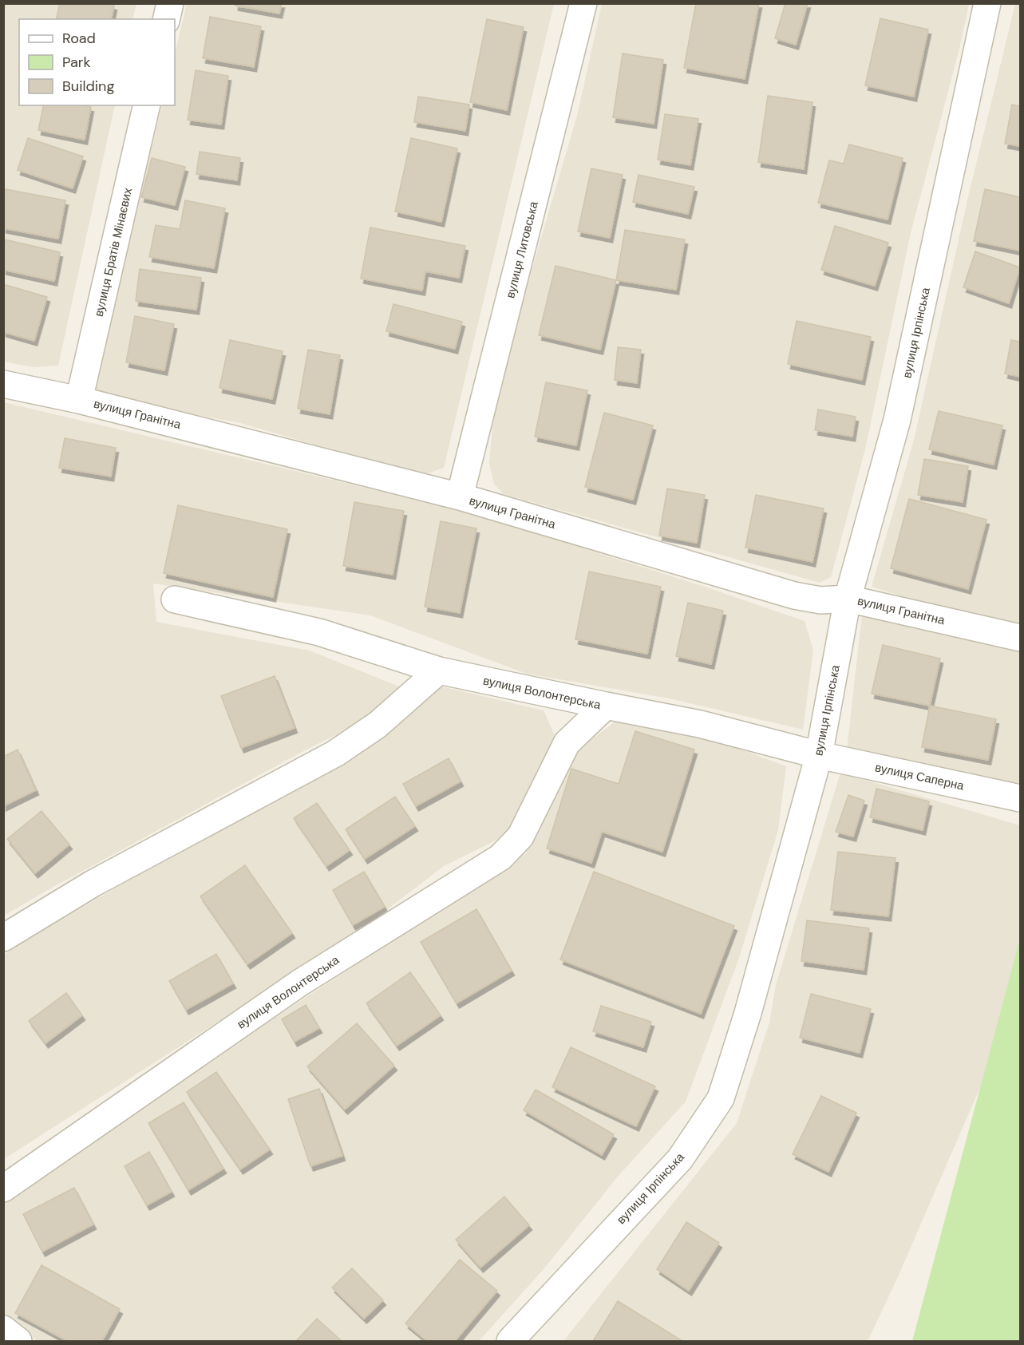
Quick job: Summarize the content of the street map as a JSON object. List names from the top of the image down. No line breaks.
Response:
{"streets":{"street":["вулиця Литовська","вулиця Братів Мінаєвих","вулиця Ірпінська","вулиця Гранітна","вулиця Волонтерська","вулиця Саперна"]},"crossings":[["вулиця Литовська","вулиця Гранітна"],["вулиця Братів Мінаєвих","вулиця Гранітна"],["вулиця Ірпінська","вулиця Гранітна"],["вулиця Ірпінська","вулиця Саперна"],["вулиця Волонтерська","вулиця Саперна"]],"legend":["Road","Park","Building"]}
